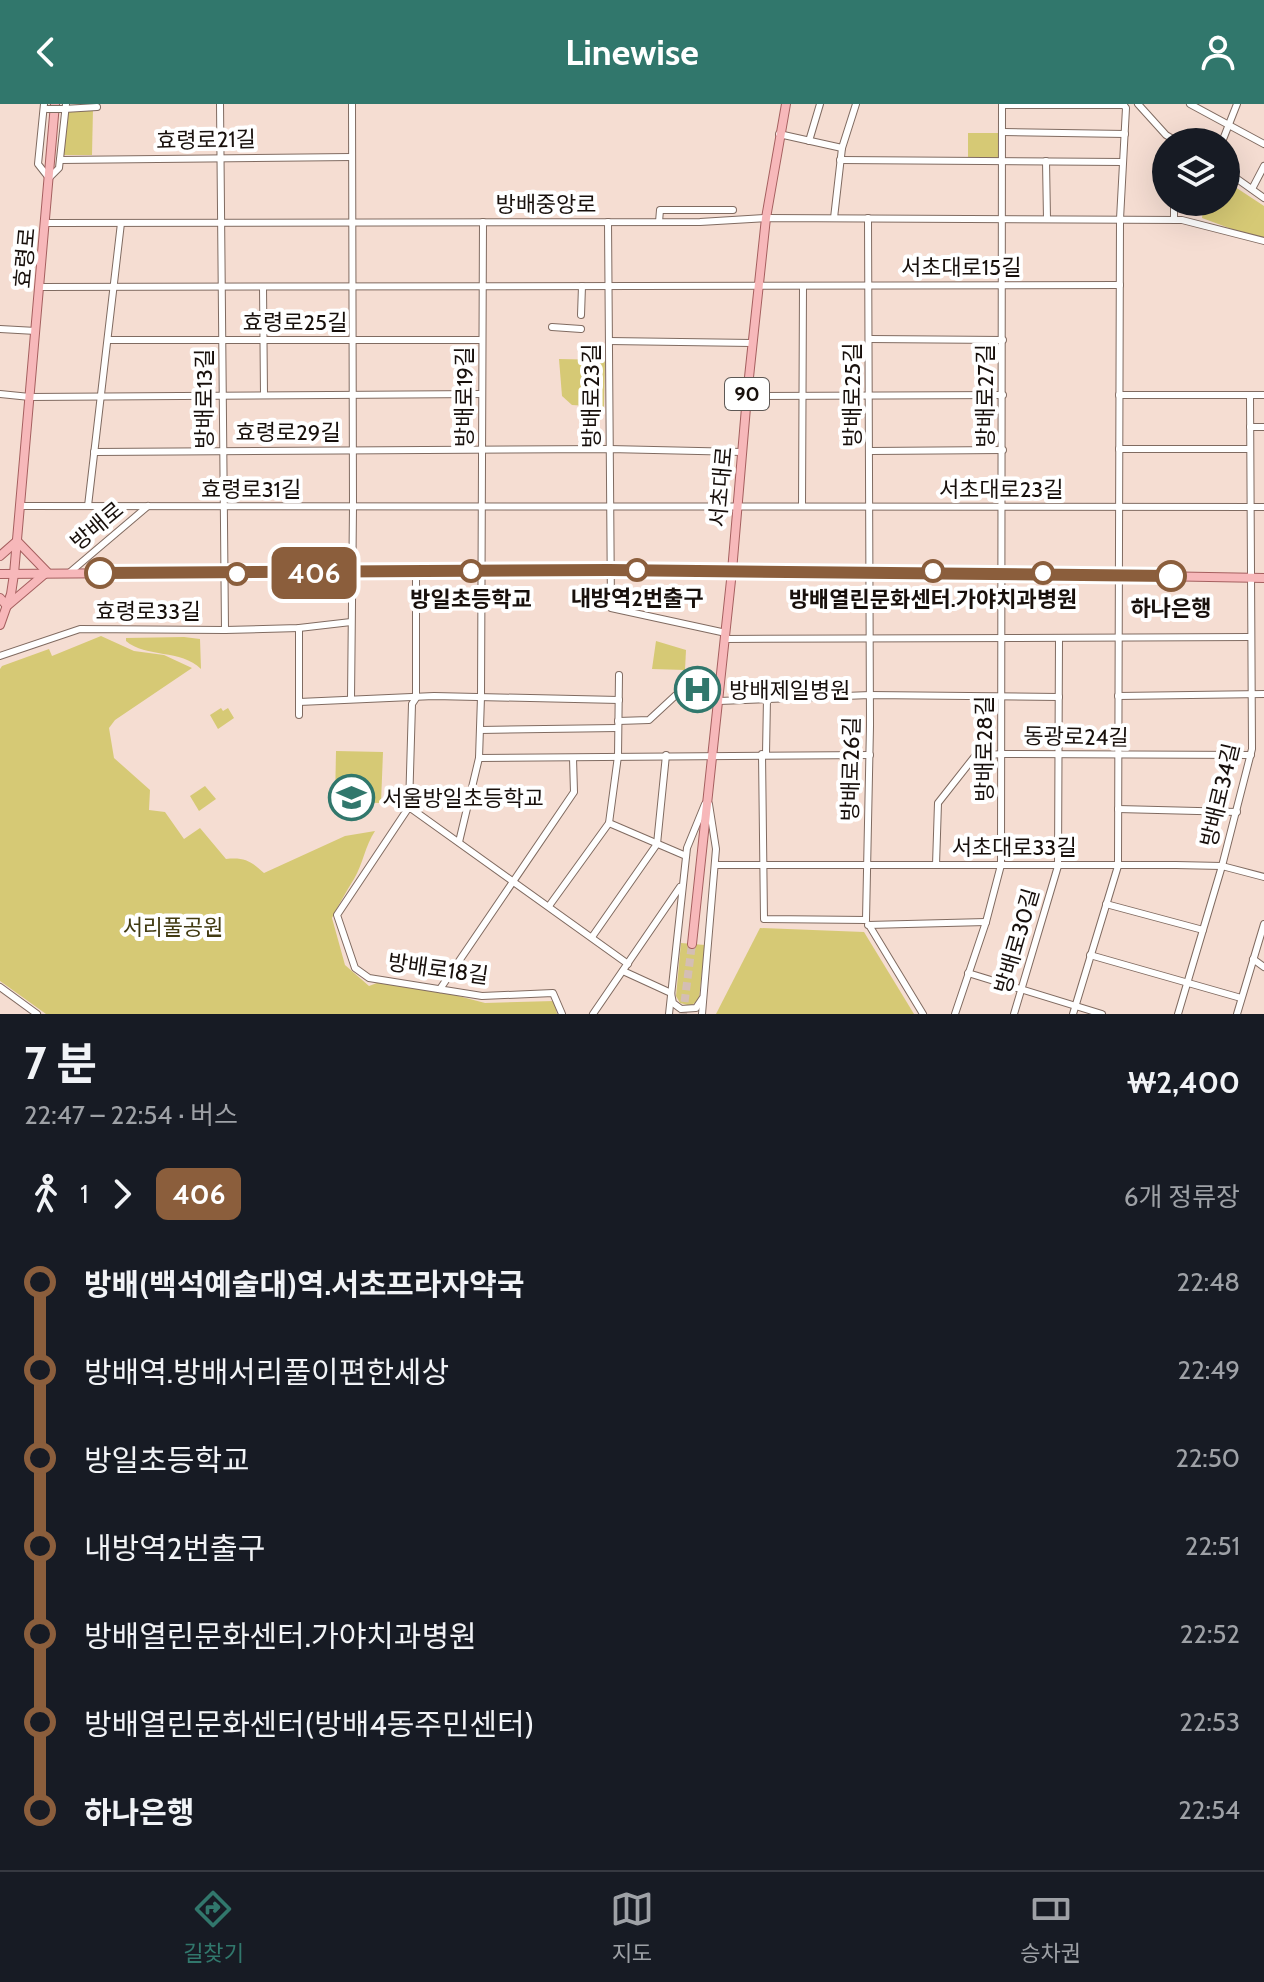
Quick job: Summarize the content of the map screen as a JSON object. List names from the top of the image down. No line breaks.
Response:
{"streets":{"main road":["효령로","90","서초대로","방배로"],"street":["효령로21길","방배중앙로","서초대로15길","효령로25길","방배로25길","방배로23길","방배로27길","방배로19길","방배로13길","효령로29길","효령로31길","서초대로23길","효령로33길","동광로24길","방배로28길","방배로26길","방배로34길","서초대로33길","방배로30길","방배로18길"]},"crossings":[["효령로21길","효령로"],["효령로21길","방배로13길"],["방배중앙로","효령로"],["방배중앙로","방배로25길"],["방배중앙로","방배로23길"],["방배중앙로","방배로27길"],["방배중앙로","방배로19길"],["방배중앙로","방배로13길"],["방배중앙로","서초대로"],["효령로","서초대로15길"],["효령로","효령로31길"],["효령로","방배로"],["서초대로15길","방배로25길"],["서초대로15길","방배로23길"],["서초대로15길","방배로27길"],["서초대로15길","방배로19길"],["서초대로15길","방배로13길"],["서초대로15길","서초대로"],["효령로25길","방배로19길"],["효령로25길","방배로13길"],["방배로25길","서초대로23길"],["방배로25길","방배로"],["방배로25길","방배로26길"],["방배로23길","효령로29길"],["방배로23길","서초대로"],["방배로23길","효령로31길"],["방배로23길","서초대로23길"],["방배로23길","방배로"],["방배로27길","서초대로23길"],["방배로27길","방배로"],["방배로27길","방배로28길"],["방배로19길","효령로29길"],["방배로19길","효령로31길"],["방배로19길","방배로"],["방배로13길","효령로29길"],["방배로13길","효령로31길"],["방배로13길","방배로"],["효령로29길","서초대로"],["서초대로","서초대로23길"],["서초대로","방배로"],["서초대로","서초대로33길"],["효령로31길","서초대로23길"],["효령로31길","방배로"],["서초대로23길","방배로34길"],["방배로","방배로28길"],["방배로","방배로26길"],["방배로","방배로34길"],["동광로24길","방배로28길"],["동광로24길","방배로34길"],["동광로24길","서초대로33길"],["동광로24길","방배로30길"],["방배로28길","서초대로33길"],["방배로26길","서초대로33길"],["방배로34길","서초대로33길"],["서초대로33길","방배로30길"]],"parks":["서리풀공원"],"places":{"other":["내방역2번출구","방일초등학교","방배열린문화센터.가야치과병원","하나은행"],"hospital":["방배제일병원"],"school or university":["서울방일초등학교"]},"lines":["bus line 406"],"page":{"header":"Linewise","on_map":"406","heading":["7 분","22:47 – 22:54 · 버스","₩2,400"],"legs":["1","406","6개 정류장"],"list":[{"name":"방배(백석예술대)역.서초프라자약국","value":"22:48"},{"name":"방배역.방배서리풀이편한세상","value":"22:49"},{"name":"방일초등학교","value":"22:50"},{"name":"내방역2번출구","value":"22:51"},{"name":"방배열린문화센터.가야치과병원","value":"22:52"},{"name":"방배열린문화센터(방배4동주민센터)","value":"22:53"},{"name":"하나은행","value":"22:54"}],"tabs":["길찾기","지도","승차권"]}}
